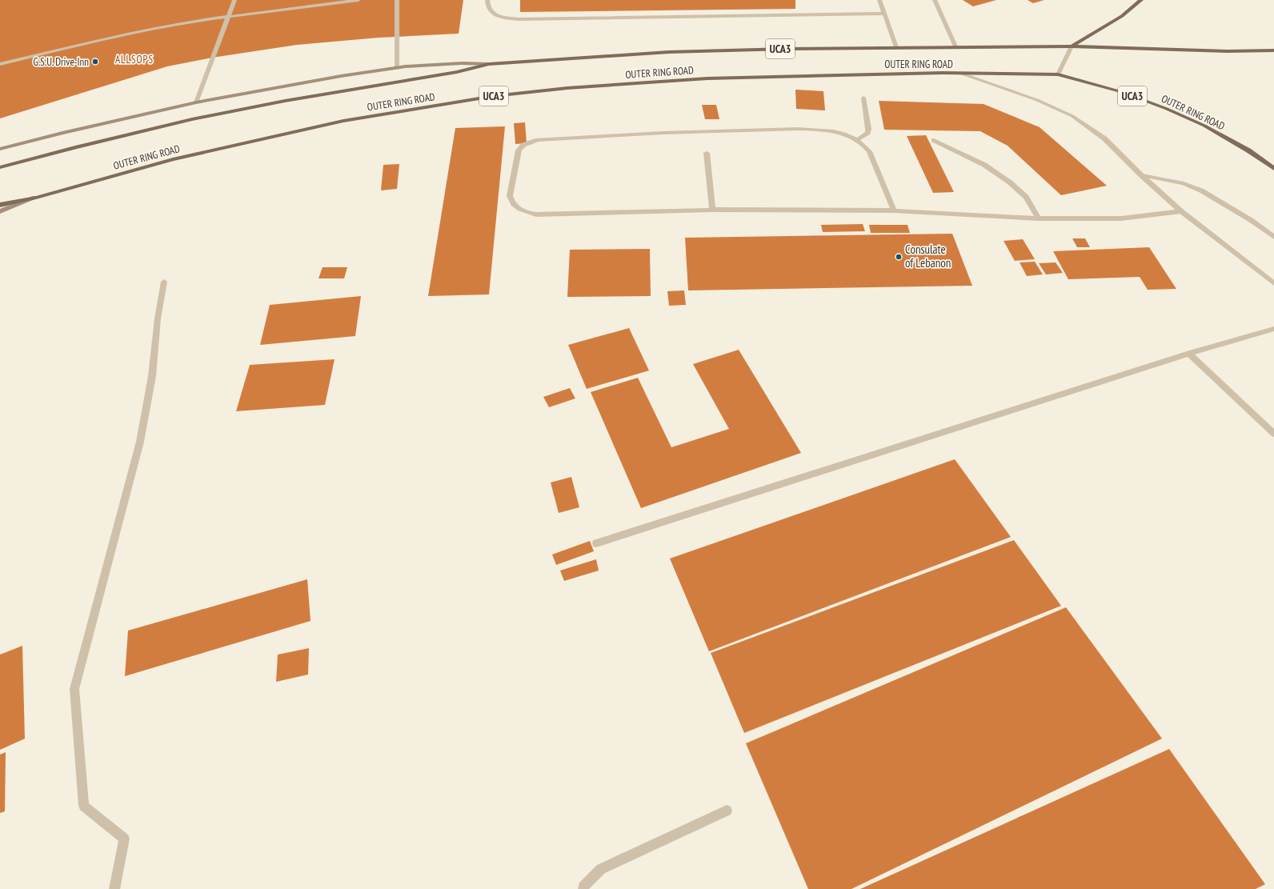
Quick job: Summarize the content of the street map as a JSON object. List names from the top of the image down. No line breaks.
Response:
{"streets":{"main road":["UCA3","OUTER RING ROAD"]},"districts":["ALLSOPS"],"places":["G.S.U. Drive-Inn","Consulate of Lebanon"]}
